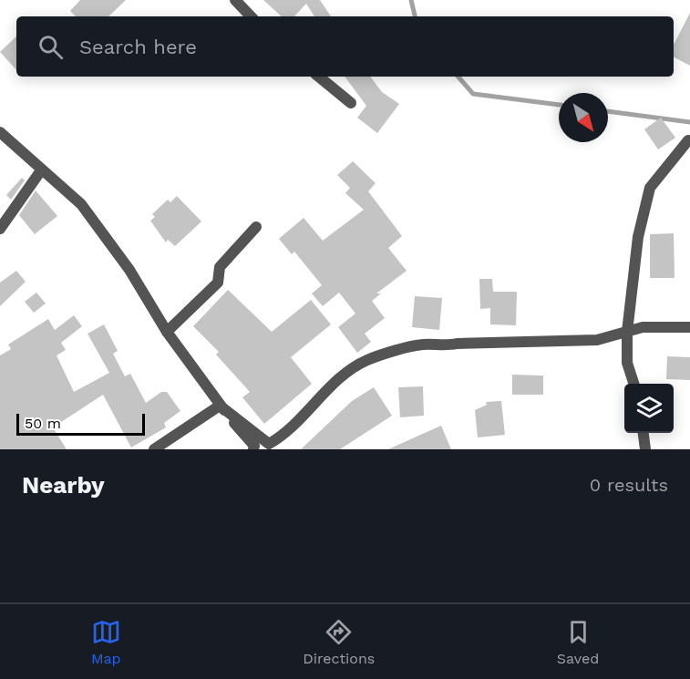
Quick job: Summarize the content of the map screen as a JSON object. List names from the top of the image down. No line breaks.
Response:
{"scale_bar":"50 m","north":"bottom right","page":{"search":"Search here","scale":"50 m","heading":["Nearby","0 results"],"nav":["Map","Directions","Saved"]}}
